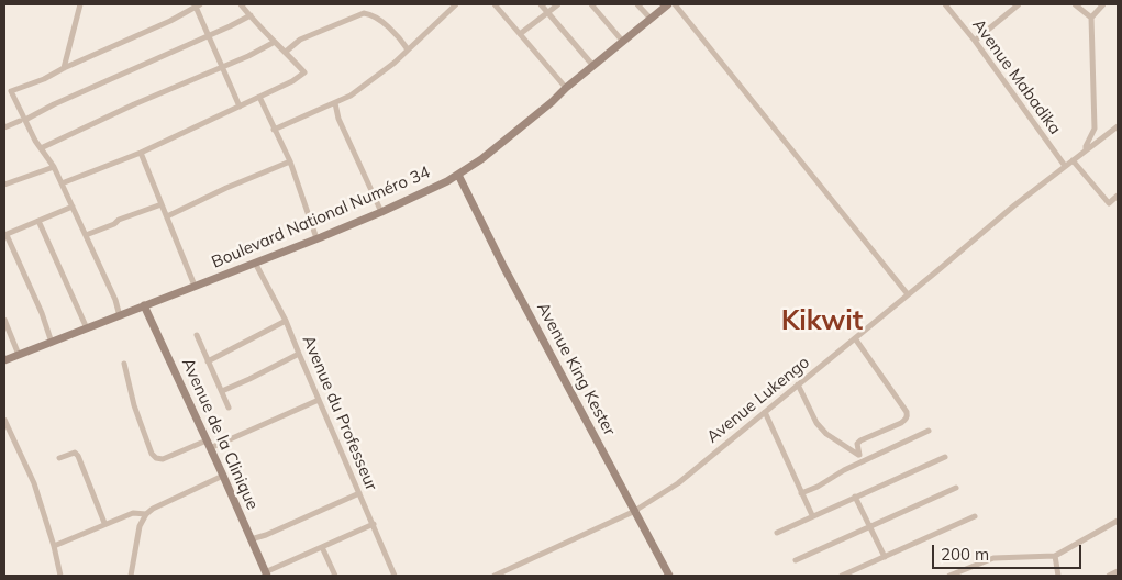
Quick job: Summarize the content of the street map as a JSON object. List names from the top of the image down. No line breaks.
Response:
{"streets":{"main road":["Boulevard National Numéro 34","Avenue King Kester","Avenue de la Clinique"],"street":["Avenue Mabadika","Avenue Lukengo","Avenue du Professeur"]},"crossings":[["Avenue Mabadika","Avenue Lukengo"],["Boulevard National Numéro 34","Avenue King Kester"],["Boulevard National Numéro 34","Avenue du Professeur"],["Boulevard National Numéro 34","Avenue de la Clinique"],["Avenue King Kester","Avenue Lukengo"]],"districts":["Kikwit"],"scale_bar":"200 m"}
